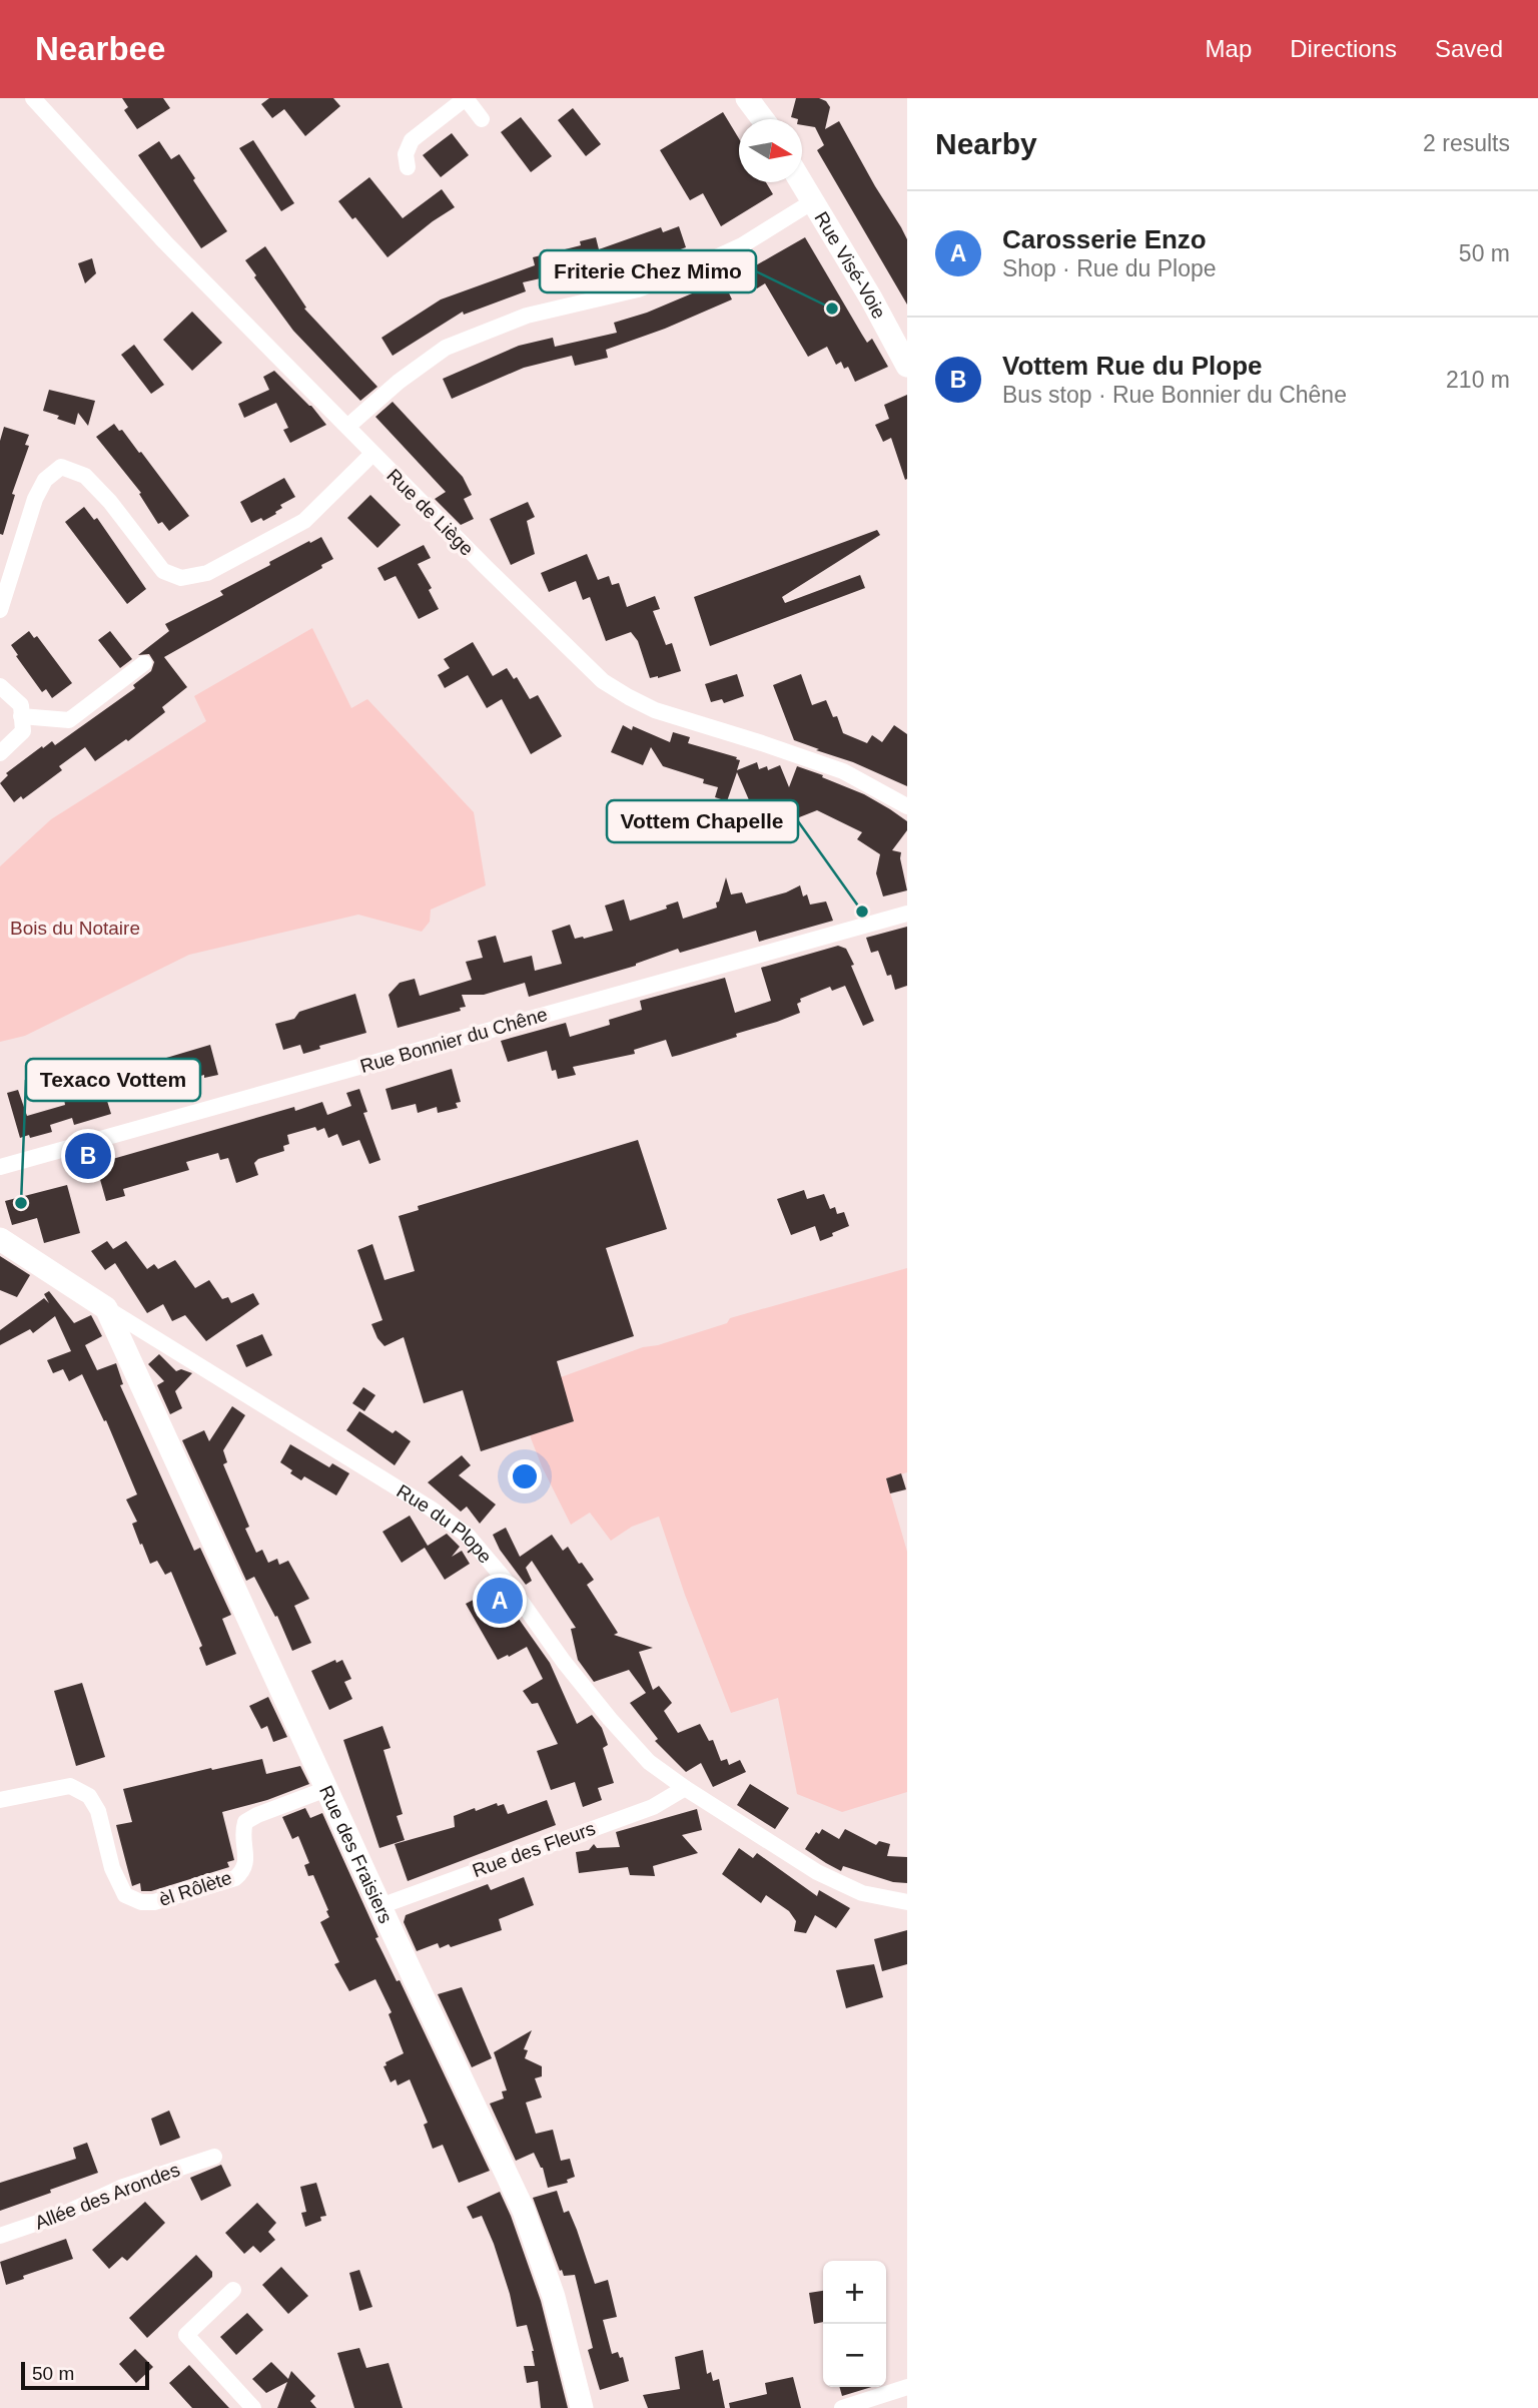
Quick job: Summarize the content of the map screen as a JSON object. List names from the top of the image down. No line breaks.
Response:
{"streets":{"street":["Rue Visé-Voie","Rue de Liège","Rue Bonnier du Chêne","Rue du Plope","Rue des Fleurs","Rue des Fraisiers","èl Rôlète","Allée des Arondes"]},"crossings":[["Rue du Plope","Rue des Fleurs"],["Rue du Plope","Rue des Fraisiers"],["Rue des Fleurs","Rue des Fraisiers"],["Rue des Fraisiers","èl Rôlète"]],"parks":["Bois du Notaire"],"places":["Friterie Chez Mimo","Vottem Chapelle","Texaco Vottem"],"scale_bar":"50 m","north":"right","page":{"header":"Nearbee","nav":["Map","Directions","Saved"],"heading":["Nearby","2 results"],"list":[{"mark":"A","name":"Carosserie Enzo","note":"Shop · Rue du Plope","value":"50 m"},{"mark":"B","name":"Vottem Rue du Plope","note":"Bus stop · Rue Bonnier du Chêne","value":"210 m"}],"pins":["B","A"],"map_buttons":["+","−"],"scale":"50 m"}}
